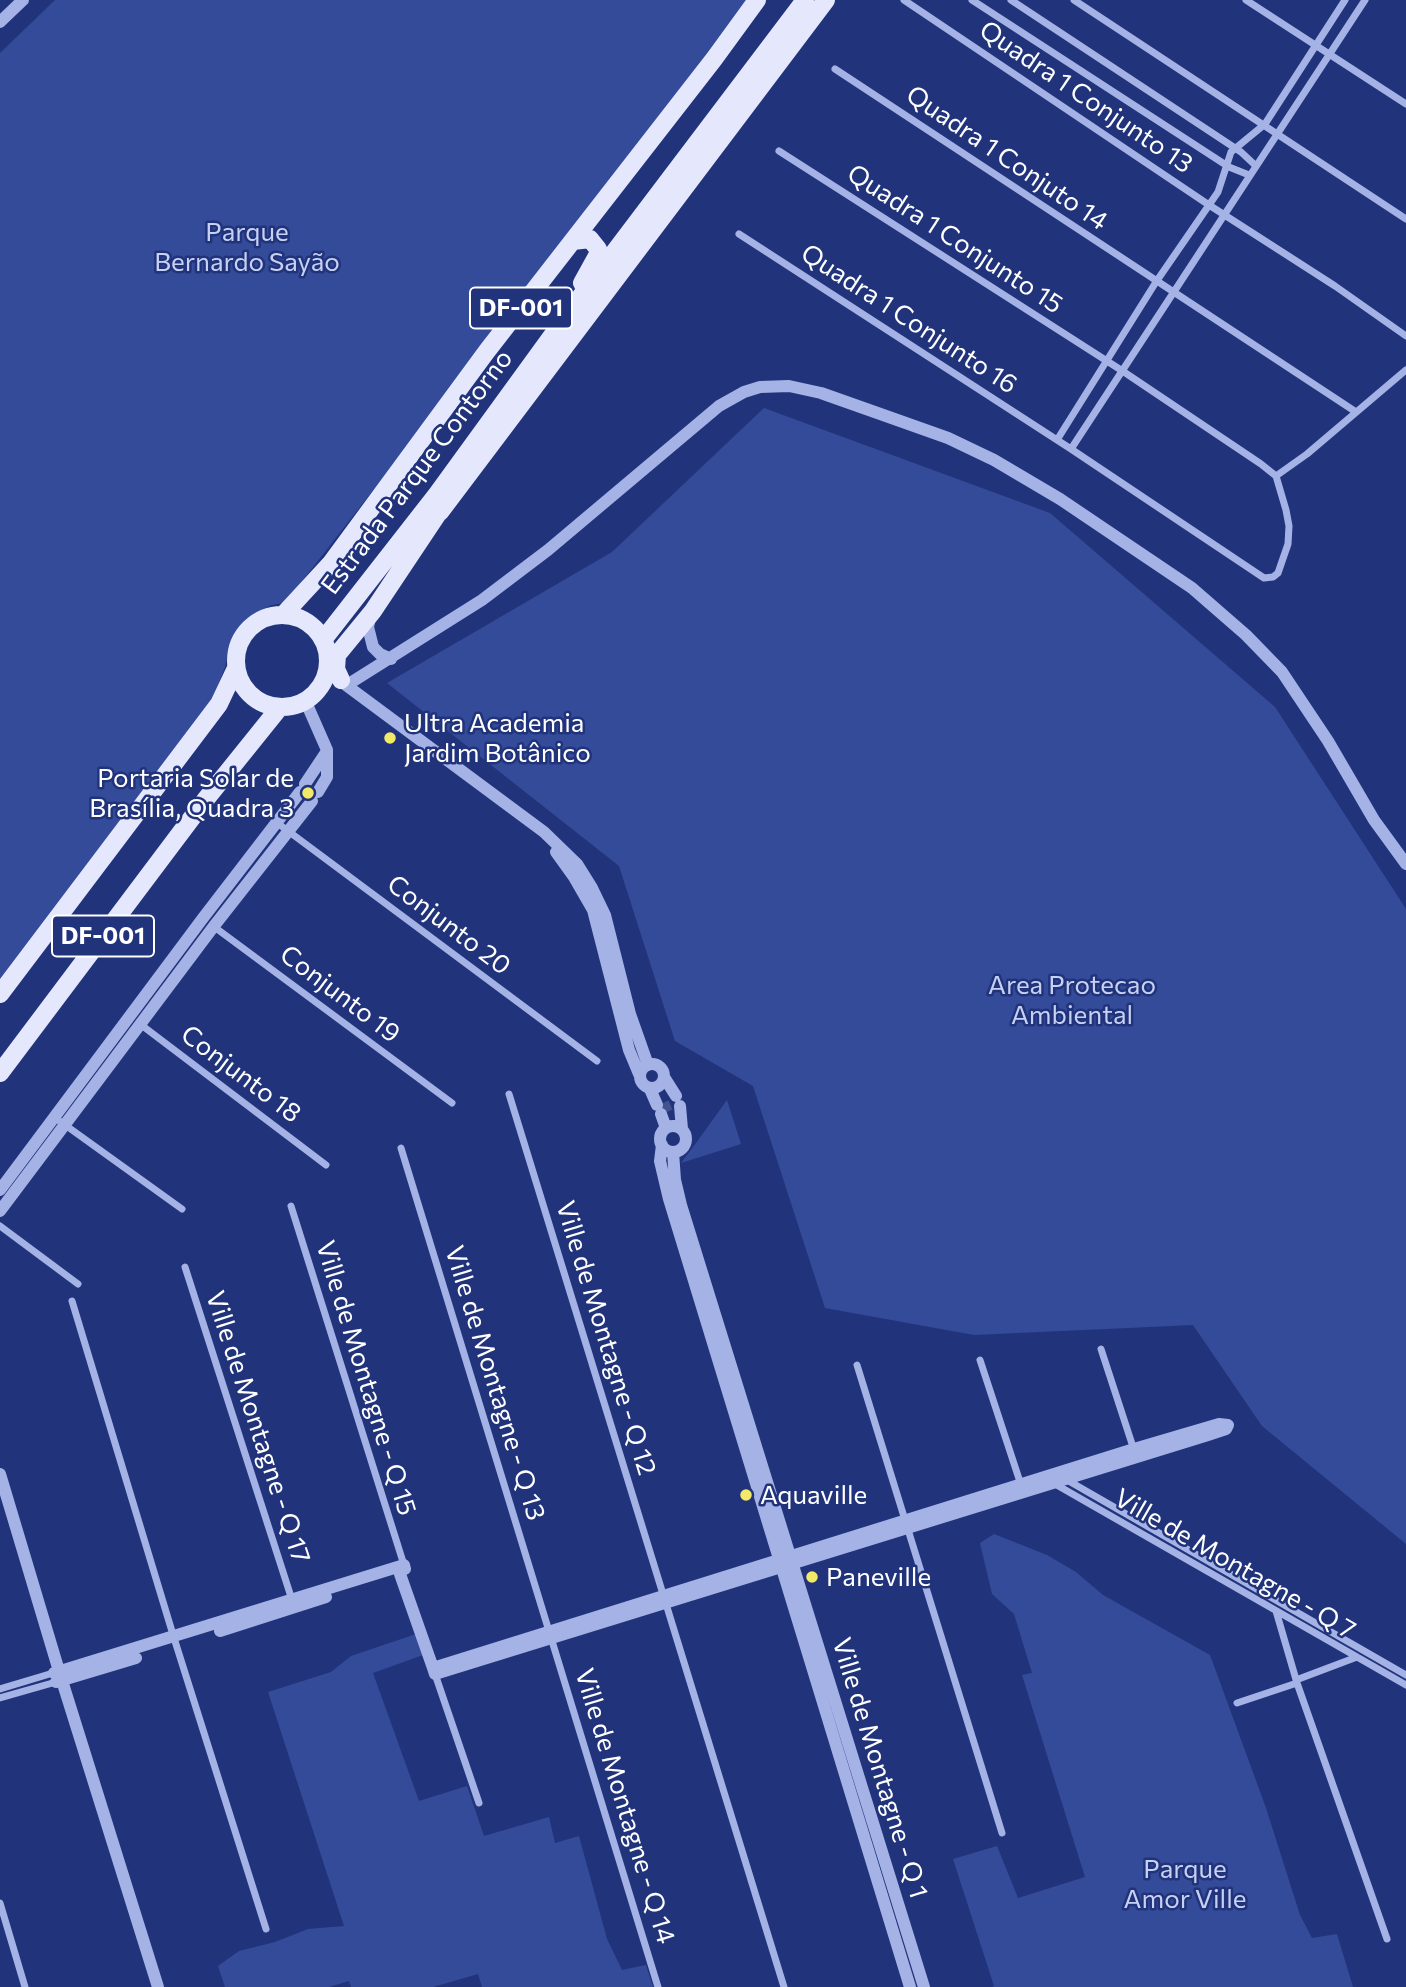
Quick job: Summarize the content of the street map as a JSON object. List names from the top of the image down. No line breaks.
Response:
{"streets":{"main road":["DF-001","Estrada Parque Contorno"],"street":["Quadra 1 Conjunto 13","Quadra 1 Conjuto 14","Quadra 1 Conjunto 15","Quadra 1 Conjunto 16","Conjunto 20","Conjunto 19","Conjunto 18","Ville de Montagne - Q 12","Ville de Montagne - Q 15","Ville de Montagne - Q 13","Ville de Montagne - Q 17","Ville de Montagne - Q 7","Ville de Montagne - Q 1","Ville de Montagne - Q 14"]},"crossings":[["Quadra 1 Conjunto 15","Quadra 1 Conjunto 16"],["DF-001","Estrada Parque Contorno"],["Ville de Montagne - Q 13","Ville de Montagne - Q 14"]],"parks":["Parque Bernardo Sayão","Area Protecao Ambiental","Parque Amor Ville"],"places":["Ultra Academia Jardim Botânico","Portaria Solar de Brasília, Quadra 3","Aquaville","Paneville"]}
